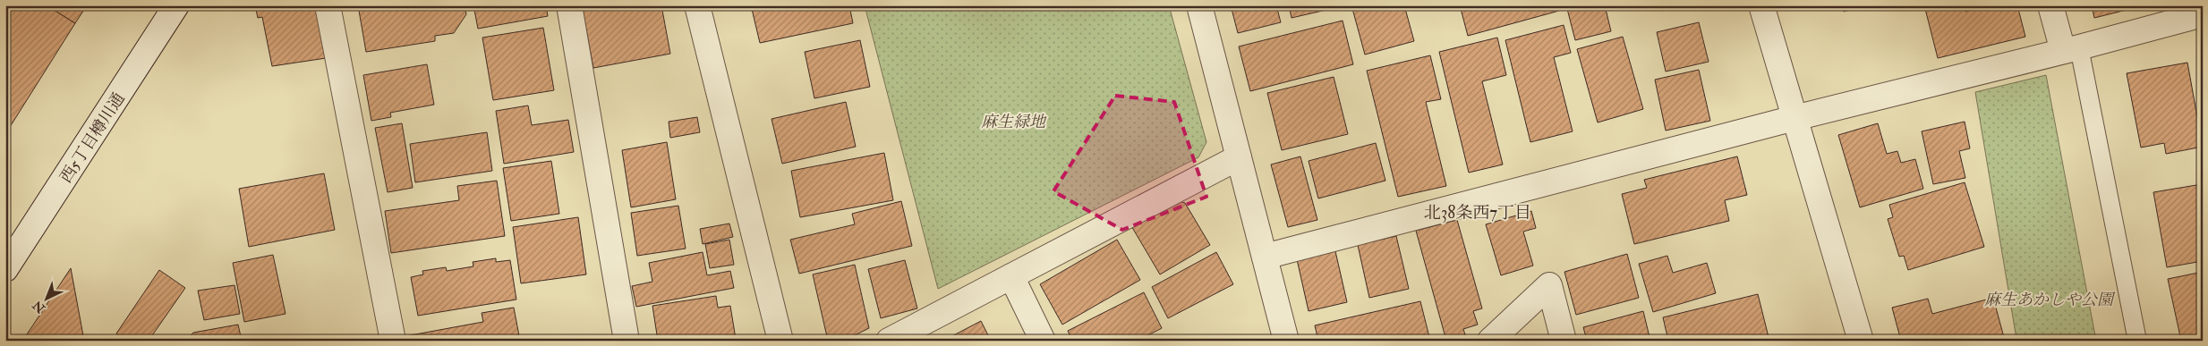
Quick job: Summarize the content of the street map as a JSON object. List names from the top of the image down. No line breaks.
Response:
{"streets":{"street":["西5丁目樽川通"]},"districts":["北38条西7丁目"],"parks":["麻生緑地","麻生あかしや公園"],"north":"bottom left"}
